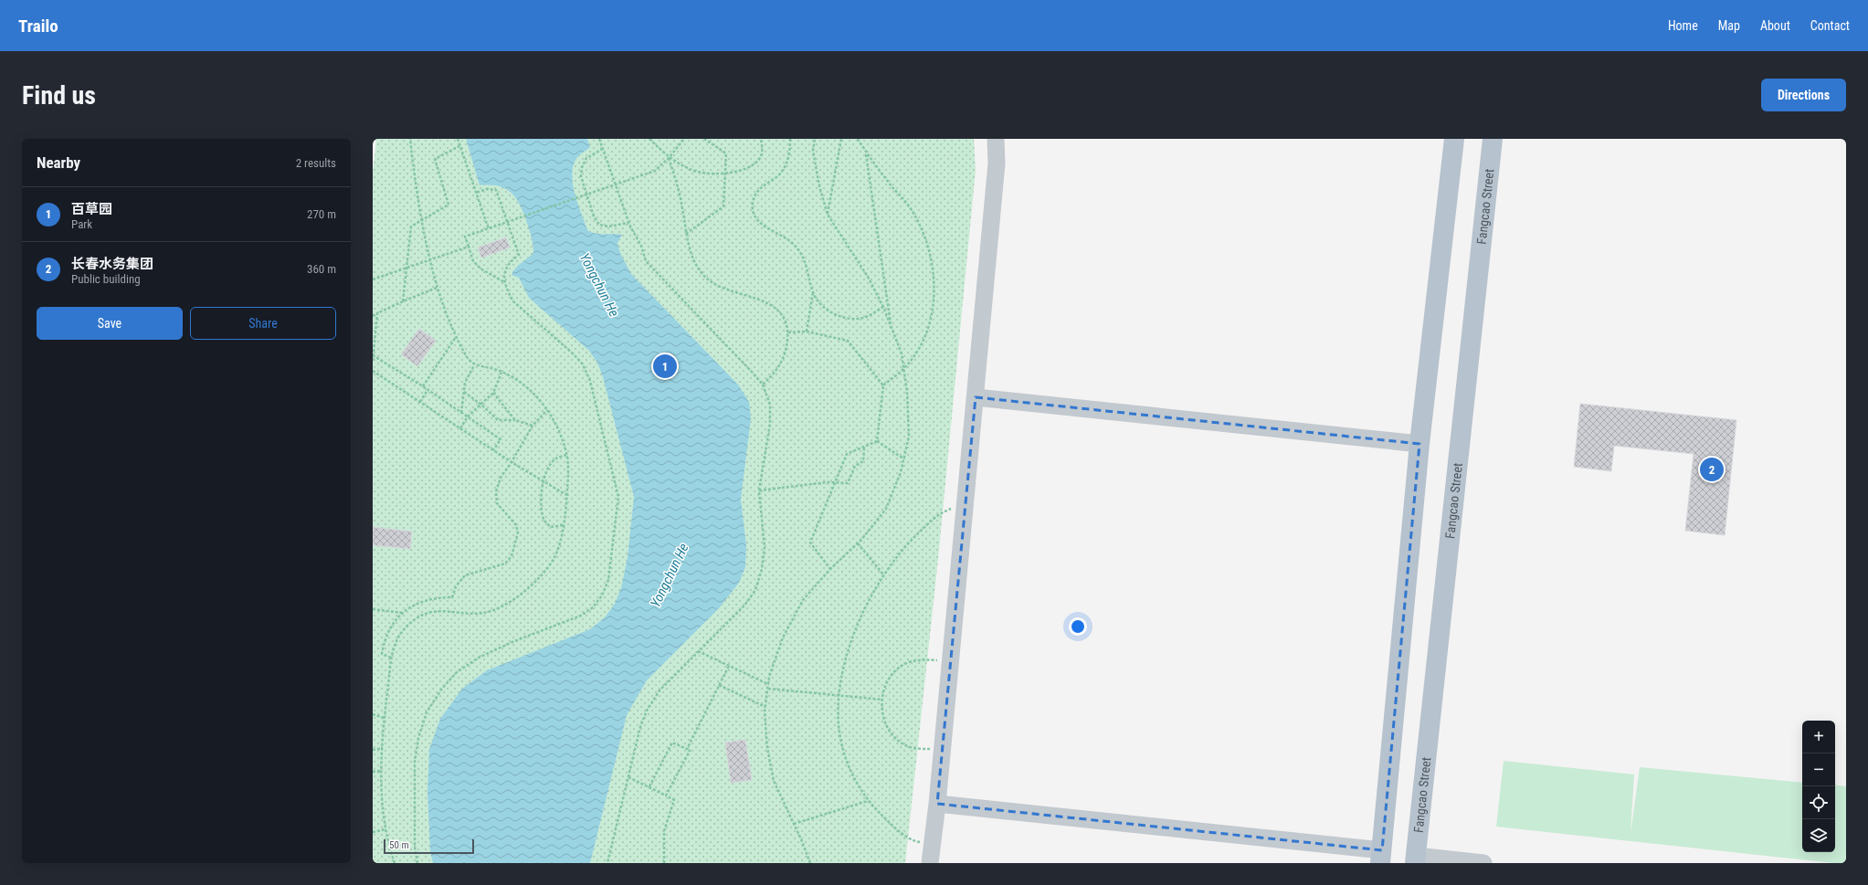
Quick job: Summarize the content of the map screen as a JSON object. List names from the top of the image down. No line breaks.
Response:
{"streets":{"main road":["Fangcao Street"]},"water":["Yongchun He"],"scale_bar":"50 m","page":{"header":"Trailo","nav":["Home","Map","About","Contact"],"buttons":["Directions",["Save","Share"]],"title":"Find us","heading":["Nearby","2 results"],"list":[{"mark":"1","name":"百草园","note":"Park","value":"270 m"},{"mark":"2","name":"长春水务集团","note":"Public building","value":"360 m"}],"pins":["1","2"],"map_buttons":["+","−"],"scale":"50 m"}}
